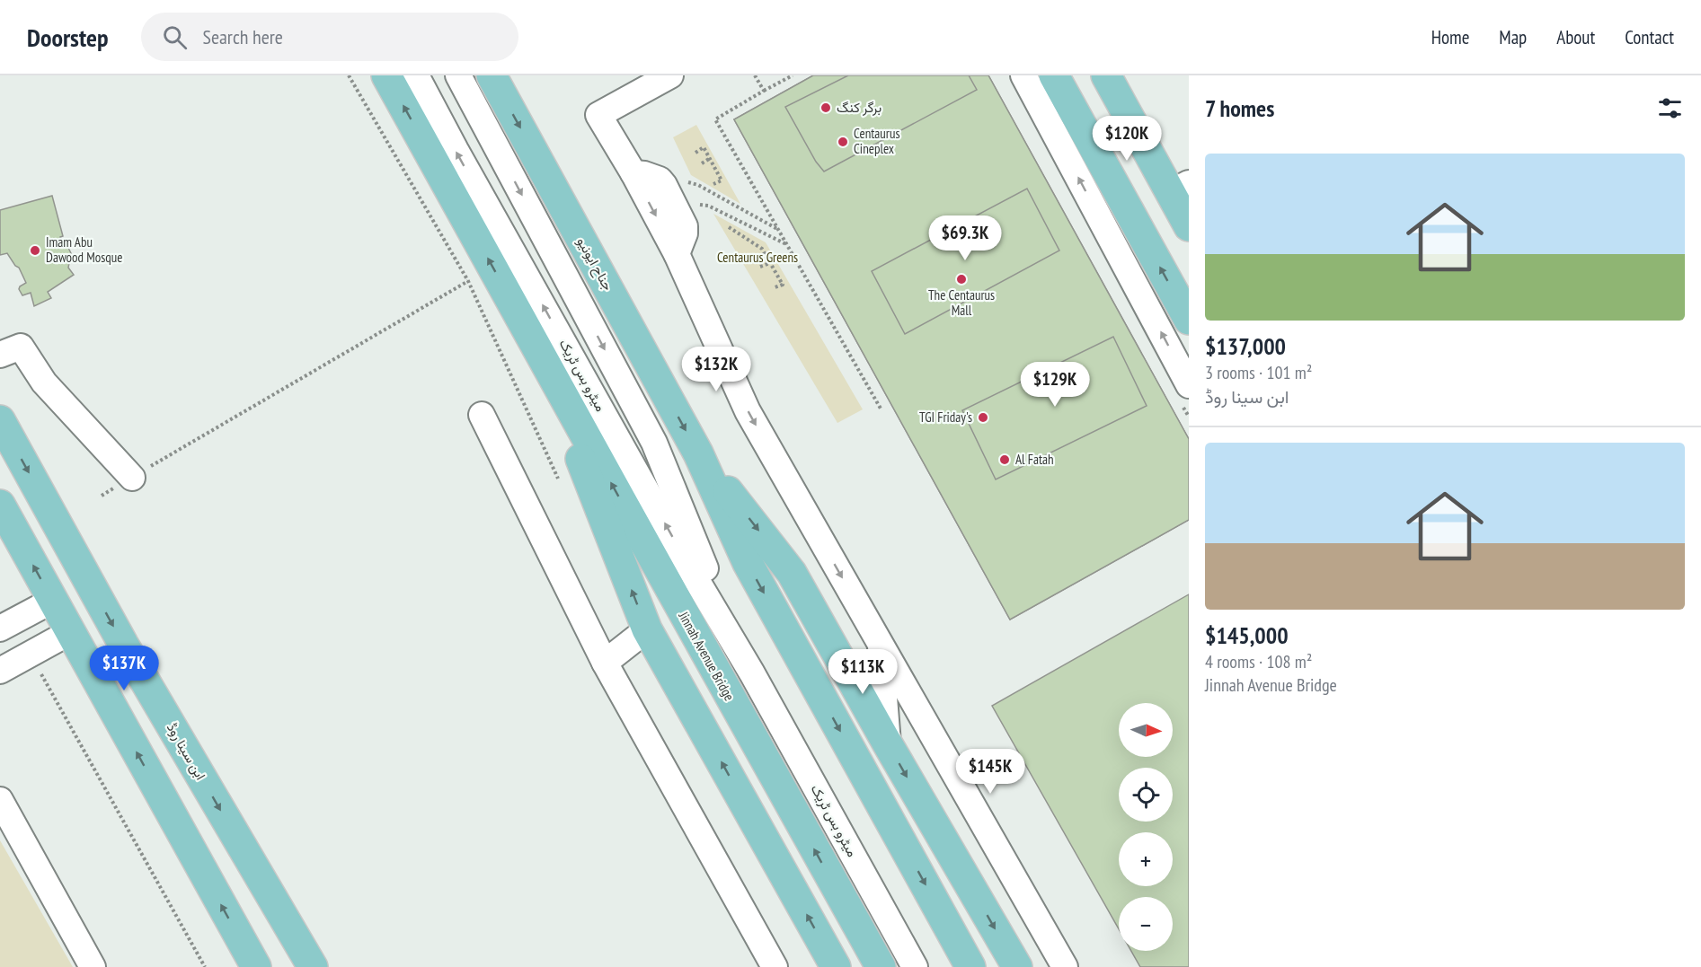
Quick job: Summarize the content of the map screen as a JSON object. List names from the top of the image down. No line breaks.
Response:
{"streets":{"main road":["جناح ایونیو","Jinnah Avenue Bridge","ابن سینا روڈ"],"street":["میٹرو بس ٹریک"]},"parks":["Centaurus Greens"],"places":["برگر کنگ","Centaurus Cineplex","Imam Abu Dawood Mosque","The Centaurus Mall","TGI Friday's","Al Fatah"],"north":"right","page":{"header":"Doorstep","search":"Search here","nav":["Home","Map","About","Contact"],"heading":"7 homes","price":["$120K","$69.3K","$132K","$129K","$137K","$113K","$145K"],"list":[{"name":"$137,000","note":"3 rooms · 101 m² · ابن سینا روڈ"},{"name":"$145,000","note":"4 rooms · 108 m² · Jinnah Avenue Bridge"}],"map_buttons":["+","−"]}}
